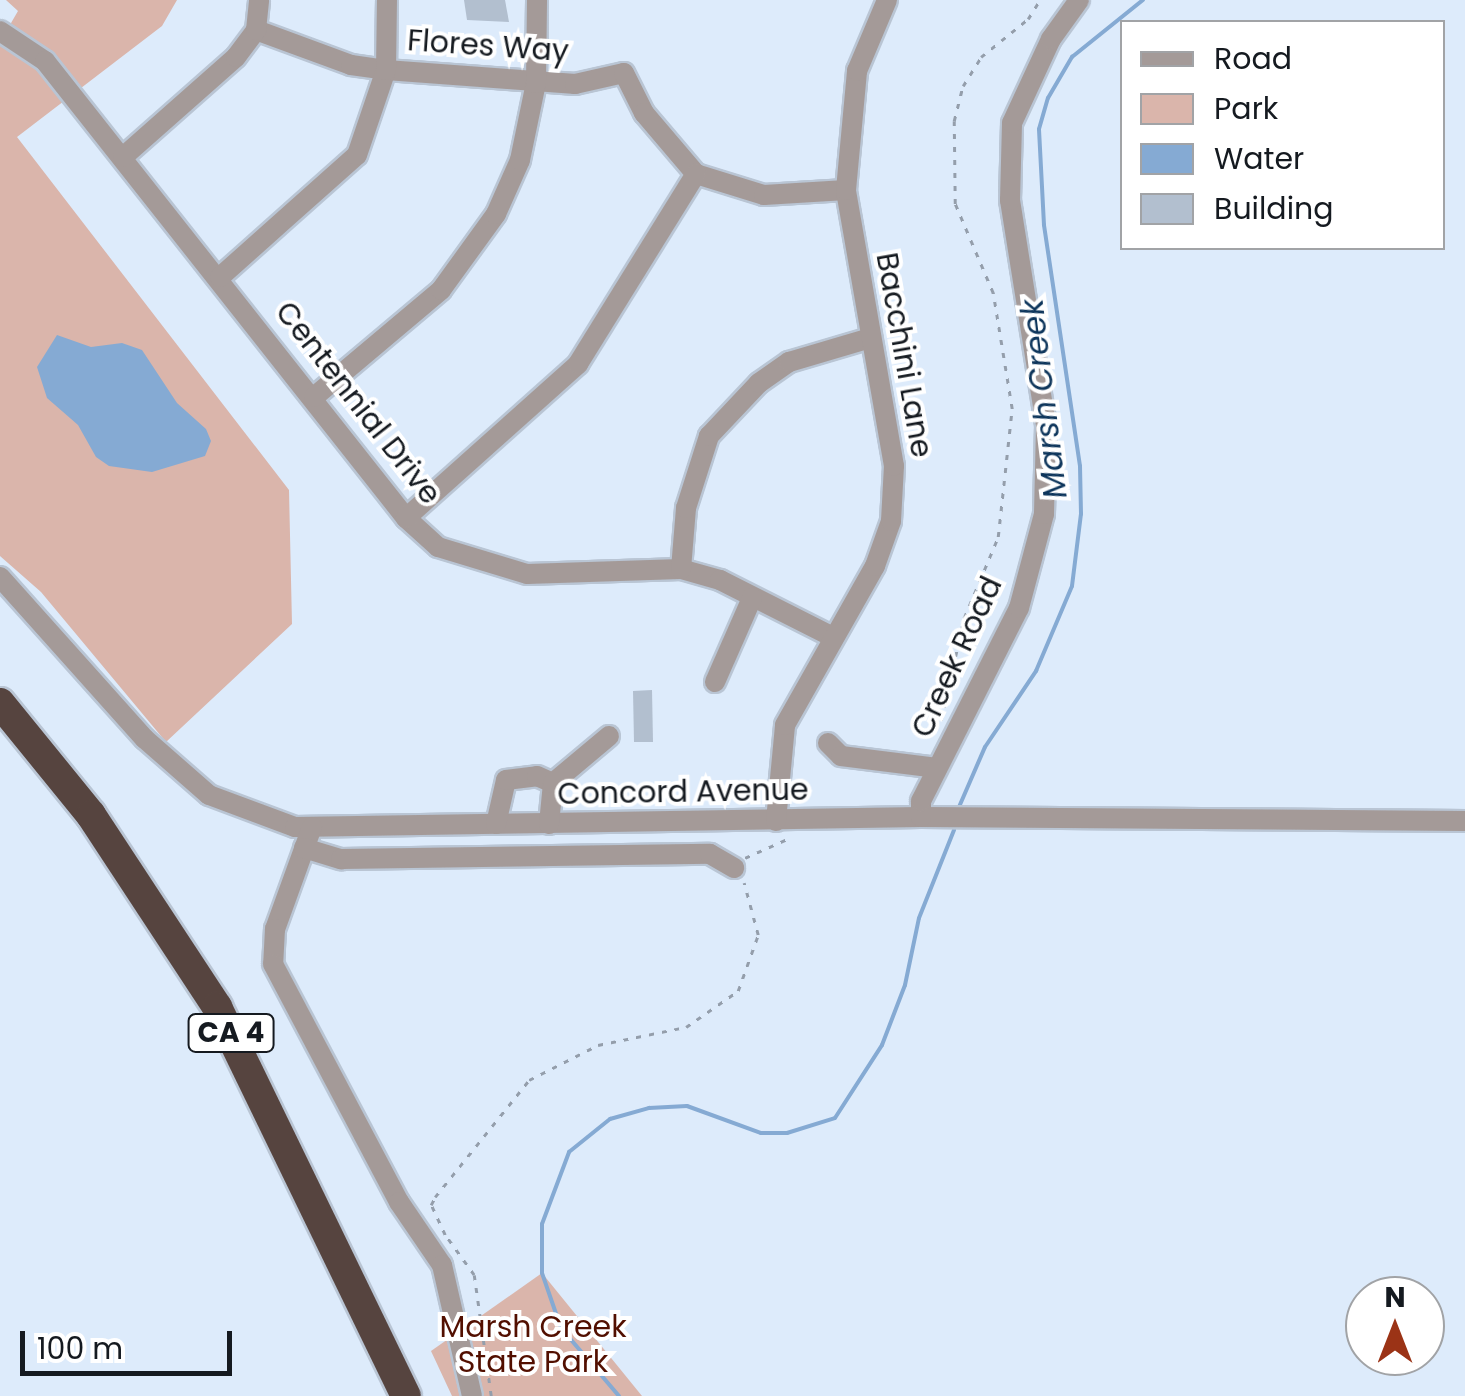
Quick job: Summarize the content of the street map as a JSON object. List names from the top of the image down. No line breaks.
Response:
{"streets":{"highway":["CA 4"],"street":["Flores Way","Bacchini Lane","Centennial Drive","Creek Road","Concord Avenue"]},"crossings":[["Bacchini Lane","Centennial Drive"],["Bacchini Lane","Concord Avenue"],["Creek Road","Concord Avenue"]],"water":["Marsh Creek"],"parks":["Marsh Creek State Park"],"legend":["Road","Park","Water","Building"],"scale_bar":"100 m","north":"top"}
